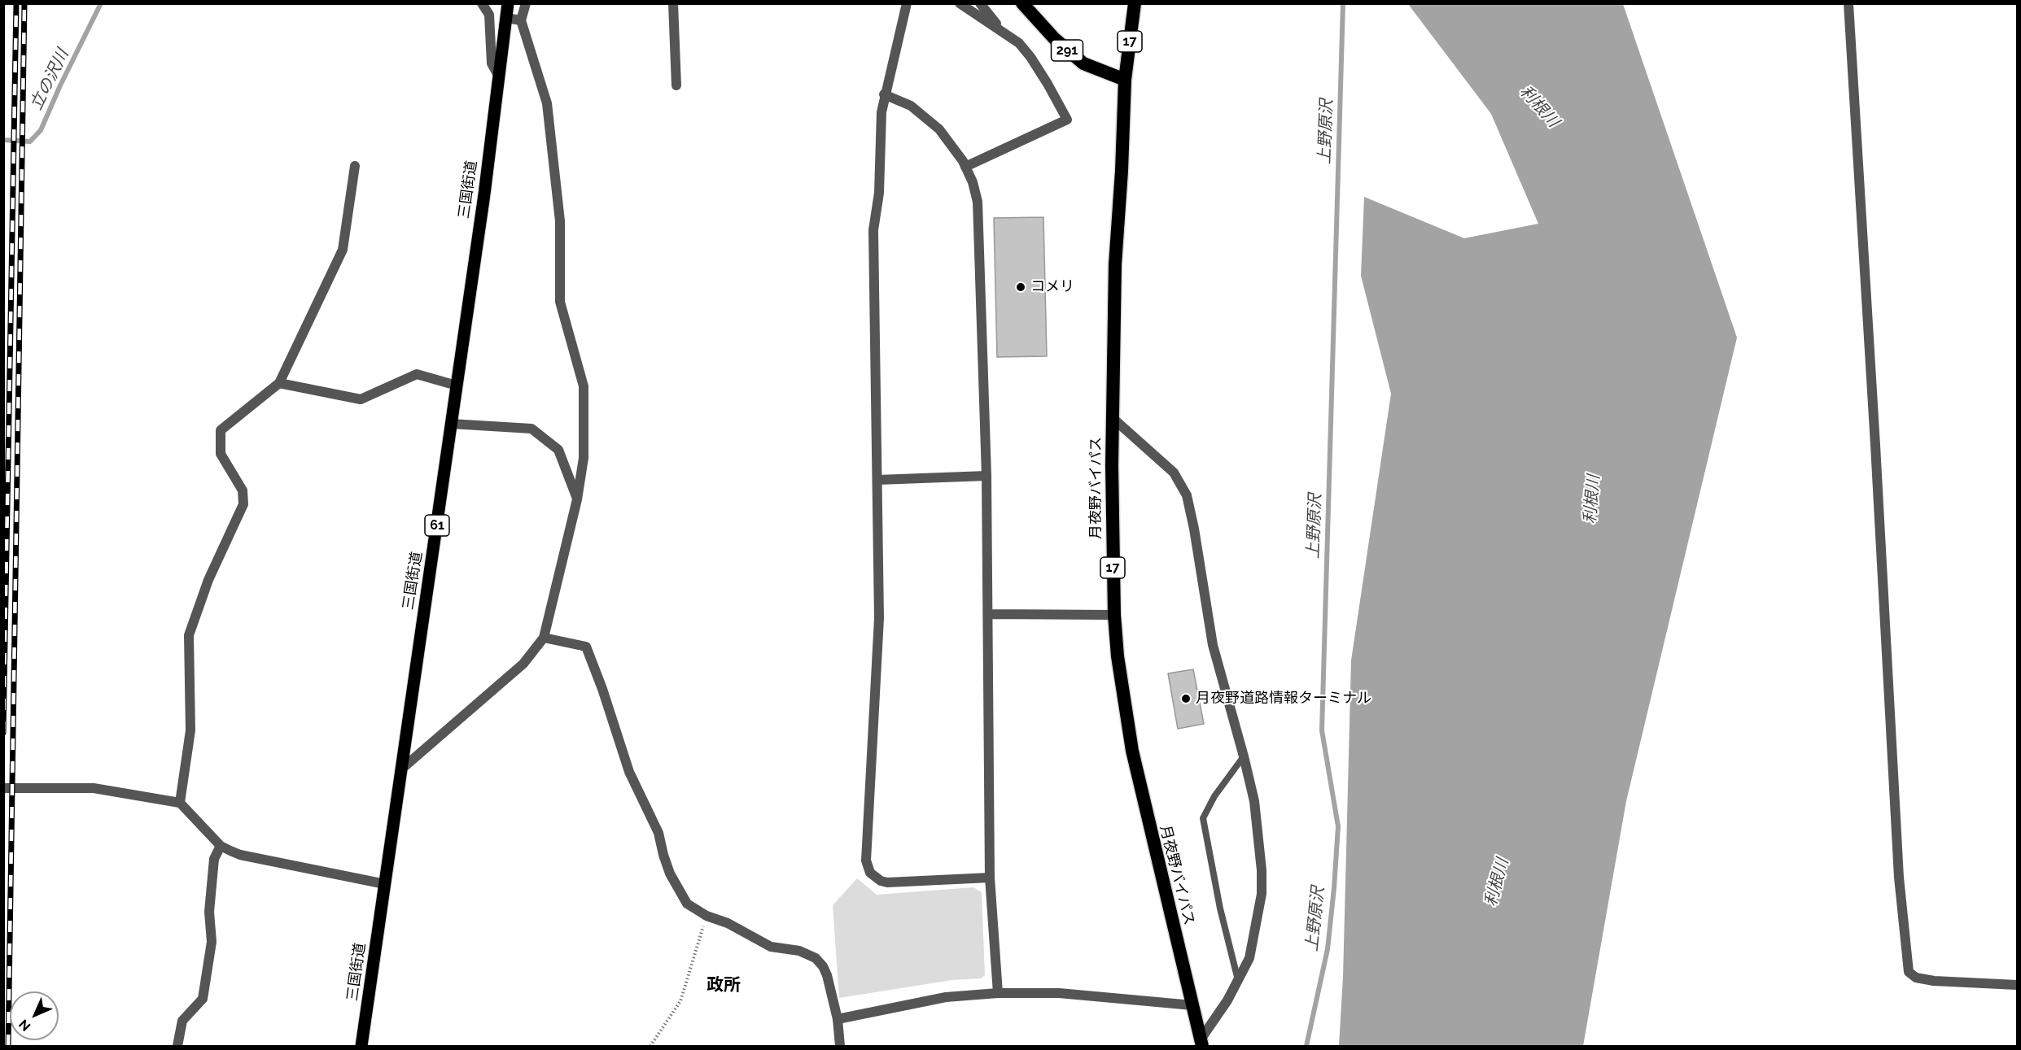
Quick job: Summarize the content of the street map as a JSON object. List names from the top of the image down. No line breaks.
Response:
{"streets":{"highway":["17","291","月夜野バイパス"],"main road":["三国街道","61"]},"crossings":[["17","291"],["17","月夜野バイパス"],["291","月夜野バイパス"]],"districts":["政所"],"water":["立の沢川","利根川","上野原沢"],"places":["コメリ","月夜野道路情報ターミナル"],"north":"bottom left"}
